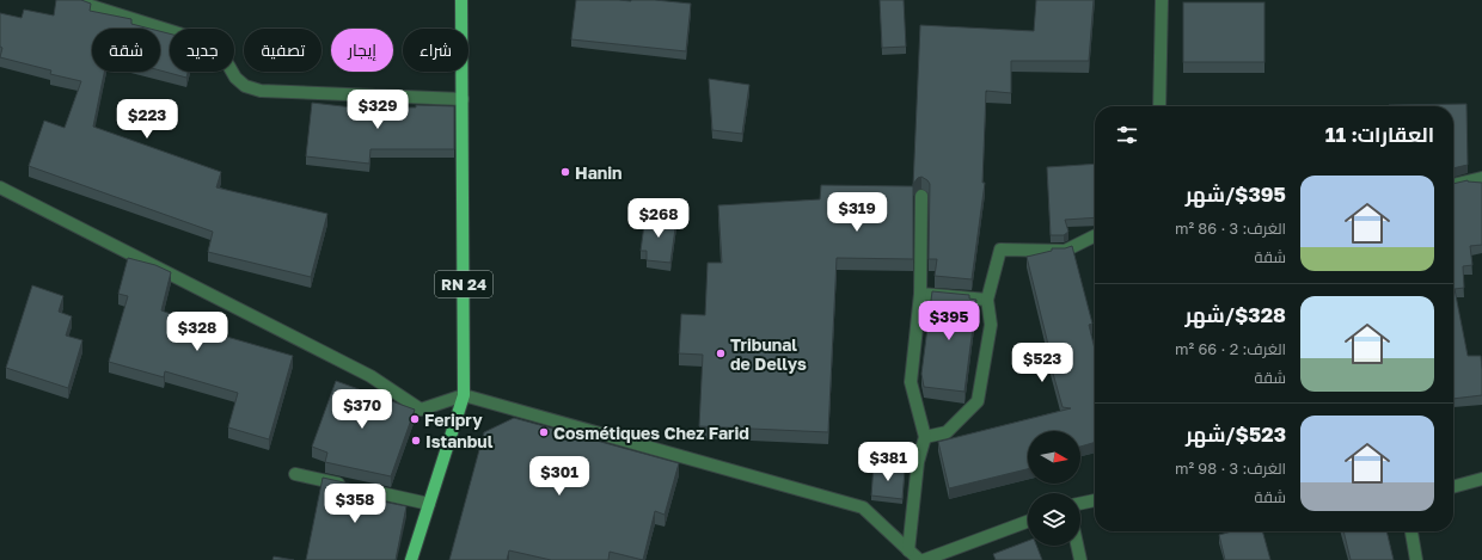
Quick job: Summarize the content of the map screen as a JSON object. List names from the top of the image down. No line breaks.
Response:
{"streets":{"main road":["RN 24"]},"places":["Hanin","Tribunal de Dellys","Feripry","Cosmétiques Chez Farid","Istanbul"],"north":"right","page":{"chip":["شراء","إيجار","تصفية","جديد","شقة"],"price":["$329","$223","$319","$268","$395","$328","$523","$370","$381","$301","$358"],"heading":"العقارات: 11","list":[{"name":"$395/شهر","note":"الغرف: 3 · 86 m² · شقة"},{"name":"$328/شهر","note":"الغرف: 2 · 66 m² · شقة"},{"name":"$523/شهر","note":"الغرف: 3 · 98 m² · شقة"}]}}
